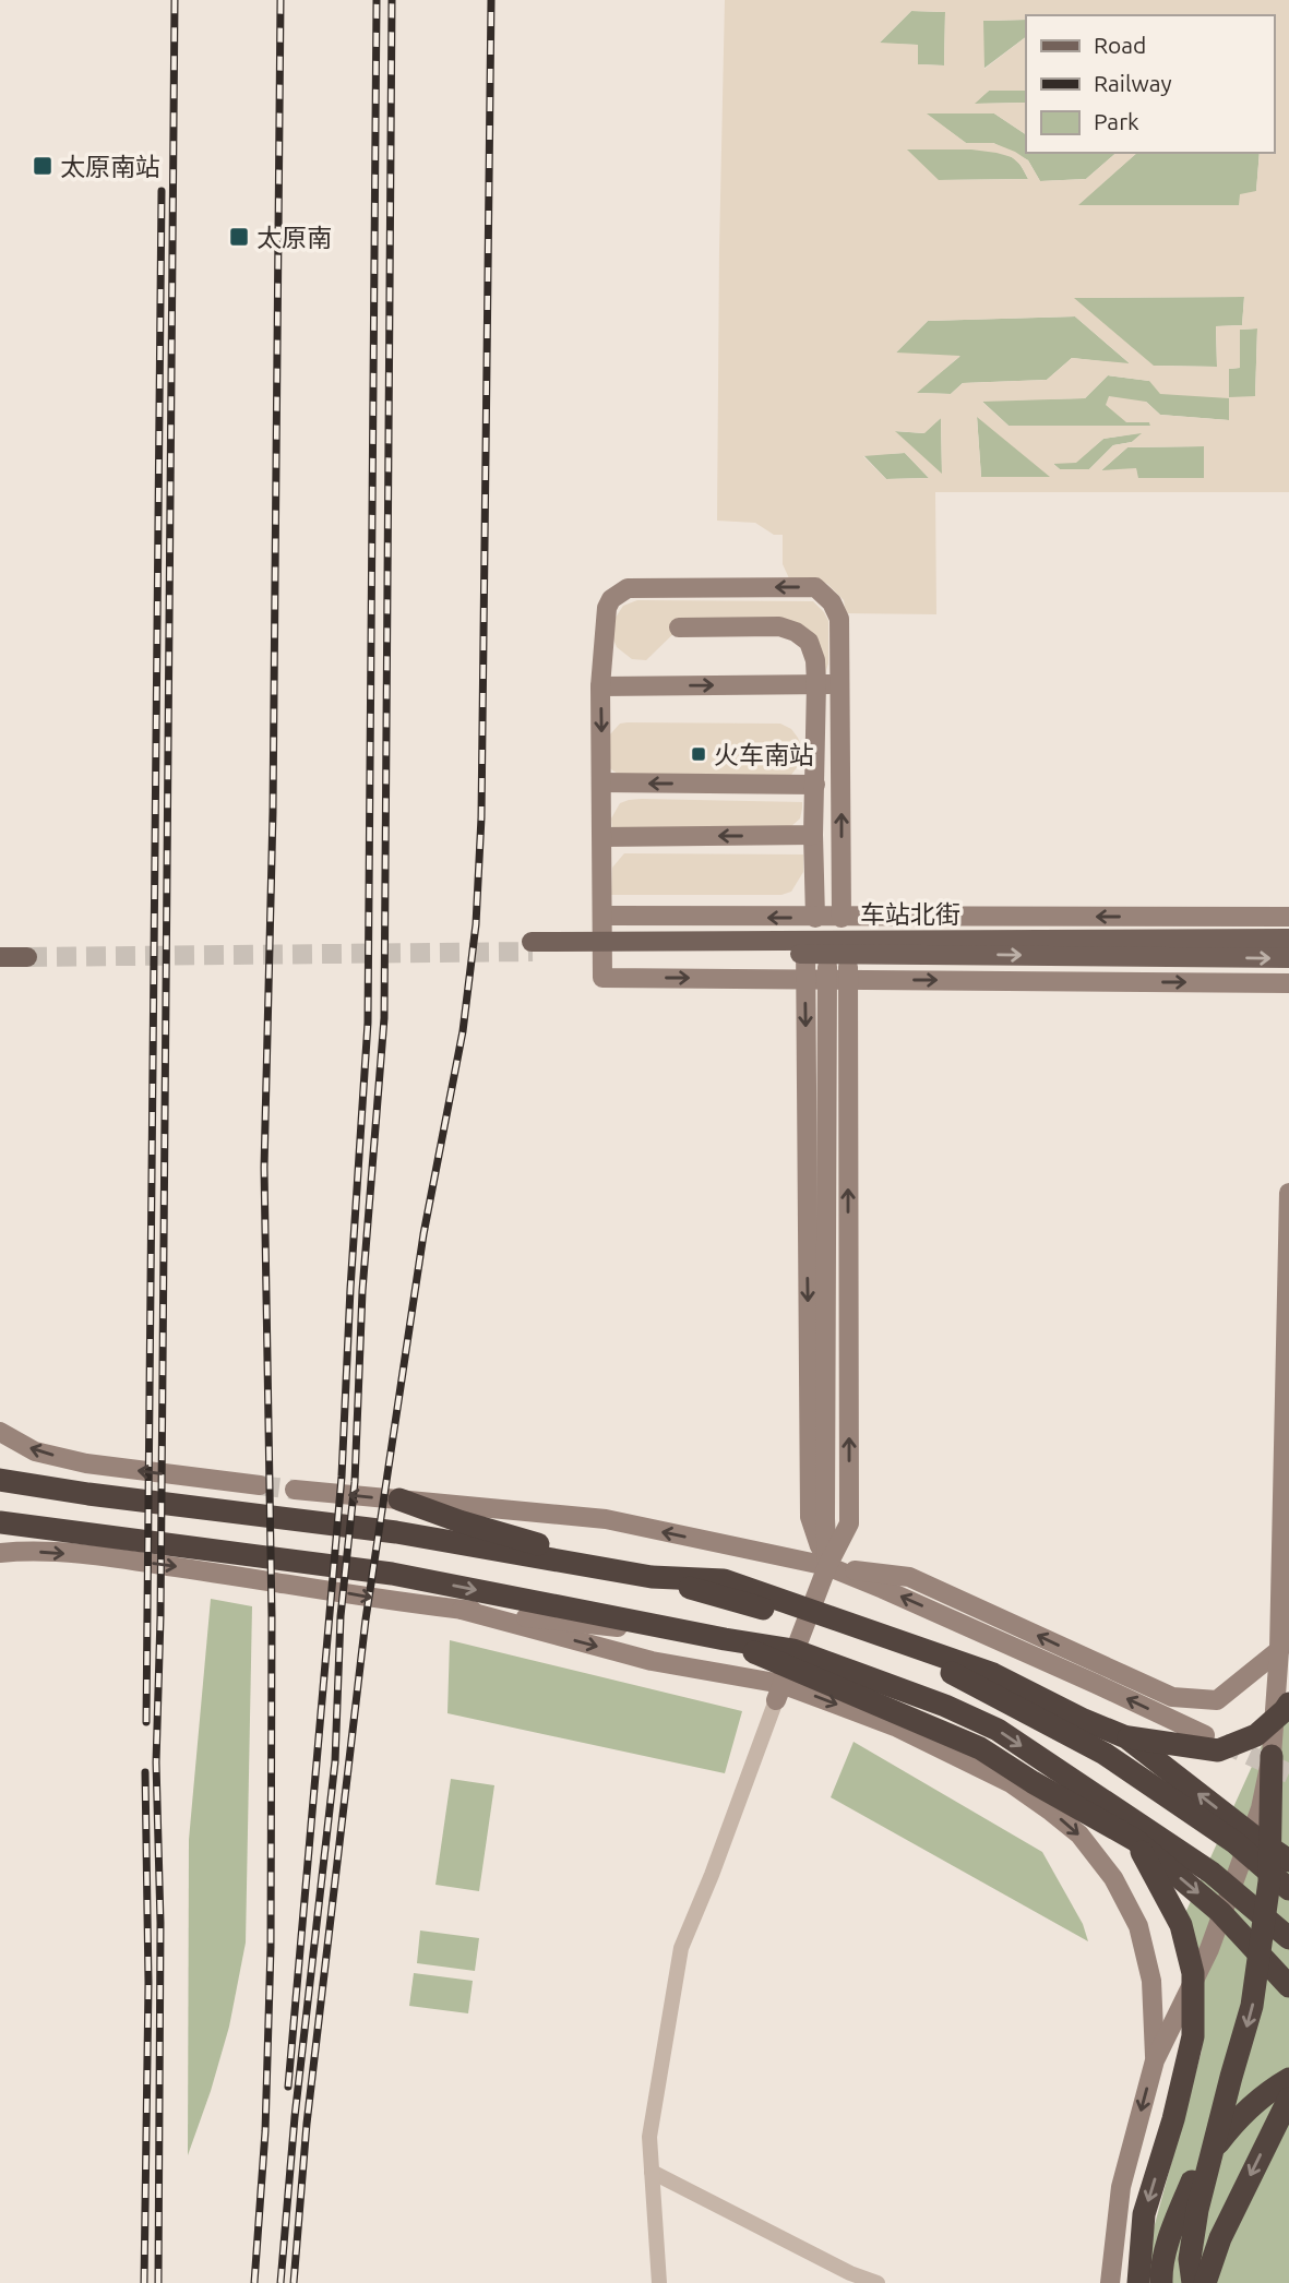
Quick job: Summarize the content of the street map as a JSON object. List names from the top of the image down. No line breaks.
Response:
{"streets":{"main road":["车站北街"]},"places":{"transit":["太原南站","太原南","火车南站"]},"legend":["Road","Railway","Park"]}
